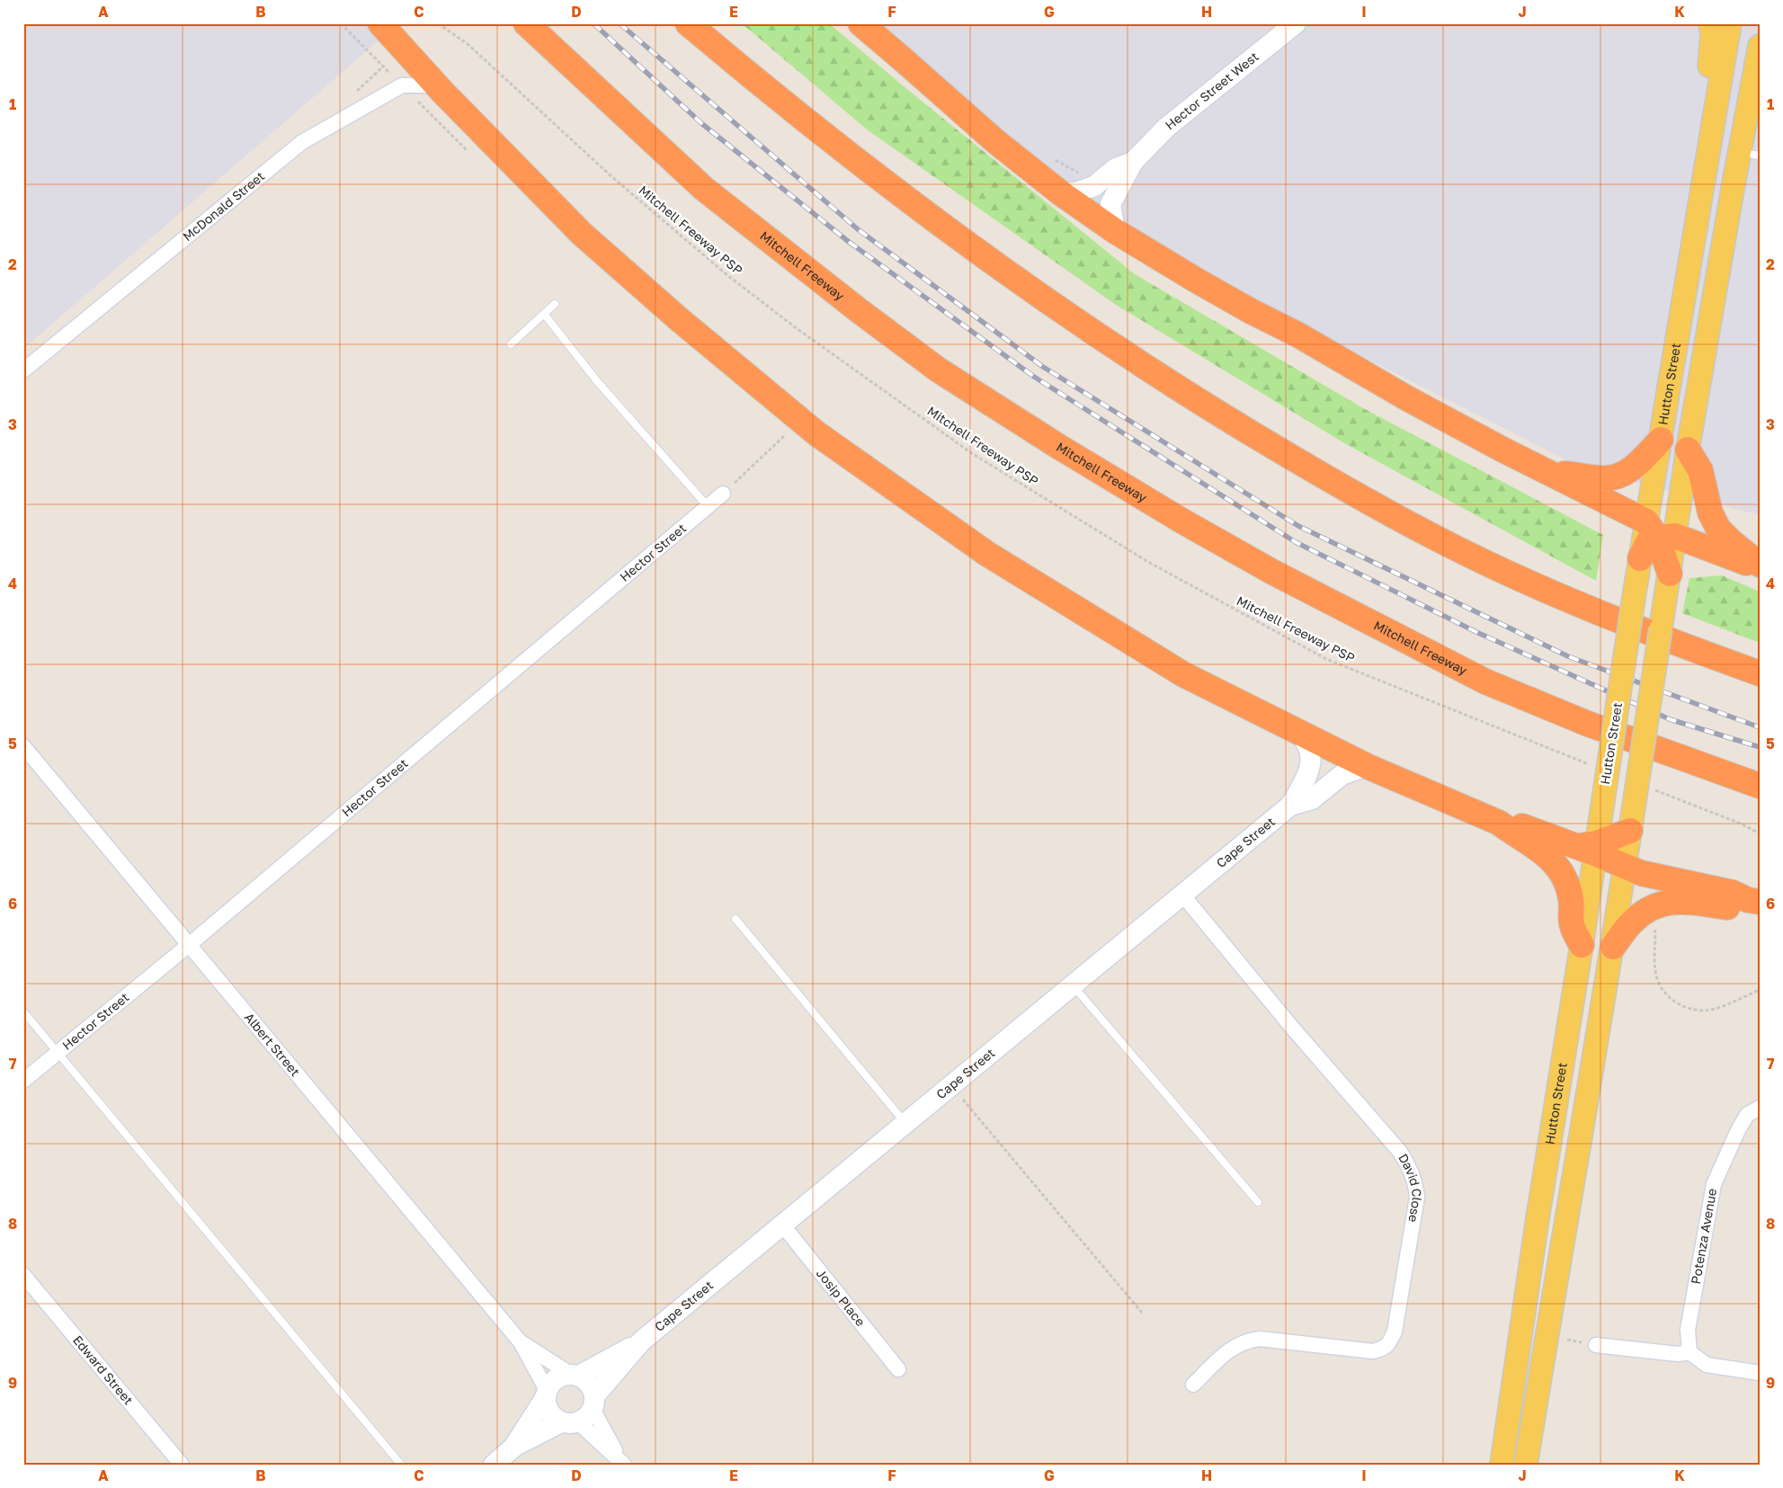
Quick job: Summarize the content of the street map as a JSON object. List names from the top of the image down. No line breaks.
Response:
{"streets":{"highway":["Mitchell Freeway"],"main road":["Hutton Street"],"street":["Hector Street West","McDonald Street","Hector Street","Cape Street","Albert Street","David Close","Potenza Avenue","Josip Place","Edward Street"],"path":["Mitchell Freeway PSP"]},"crossings":[["Hector Street","Albert Street"],["Cape Street","Albert Street"],["Cape Street","David Close"],["Cape Street","Josip Place"]],"grid":{"columns":["A","B","C","D","E","F","G","H","I","J","K"],"rows":["1","2","3","4","5","6","7","8","9"]}}
